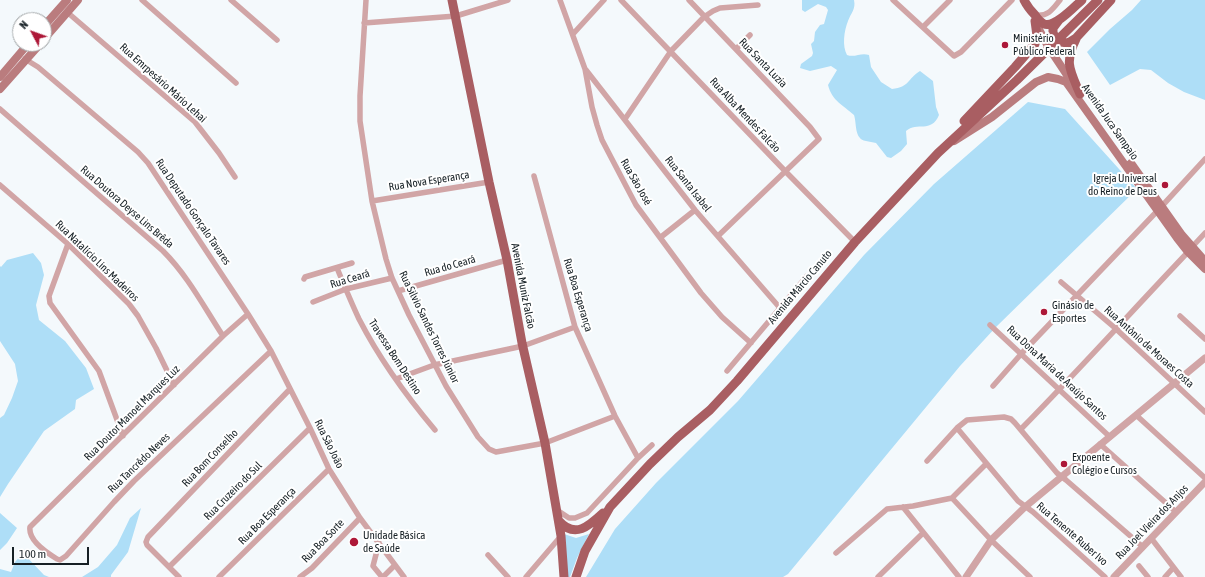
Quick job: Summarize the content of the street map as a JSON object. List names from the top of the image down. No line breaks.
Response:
{"streets":{"main road":["Avenida Juca Sampaio","Avenida Muniz Falcão","Avenida Márcio Canuto"],"street":["Rua Santa Luzia","Rua Emrpesário Mário Lehai","Rua Alba Mendes Falcão","Rua Nova Esperança","Rua São José","Rua Santa Isabel","Rua Doutora Deyse Lins Brêda","Rua Deputado Gonçalo Tavares","Rua Natalício Lins Madeiros","Rua do Ceará","Rua Ceará","Rua Boa Esperança","Rua Silvio Sandes Torres Júnior","Rua Antônio de Moraes Costa","Travessa Bom Destino","Rua Dona Maria de Araújo Santos","Rua Doutor Manoel Marques Luz","Rua São João","Rua Bom Conselho","Rua Tancrêdo Neves","Rua Cruzeiro do Sul","Rua Joel Vieira dos Anjos","Rua Tenente Ruber Ivo","Rua Boa Sorte"]},"crossings":[["Rua Santa Luzia","Rua Alba Mendes Falcão"],["Rua Alba Mendes Falcão","Avenida Márcio Canuto"],["Avenida Juca Sampaio","Avenida Márcio Canuto"],["Rua Nova Esperança","Avenida Muniz Falcão"],["Rua Nova Esperança","Rua Silvio Sandes Torres Júnior"],["Rua São José","Rua Santa Isabel"],["Rua Doutora Deyse Lins Brêda","Rua Doutor Manoel Marques Luz"],["Rua Deputado Gonçalo Tavares","Rua Doutor Manoel Marques Luz"],["Rua Deputado Gonçalo Tavares","Rua São João"],["Rua Natalício Lins Madeiros","Rua Doutor Manoel Marques Luz"],["Rua do Ceará","Avenida Muniz Falcão"],["Rua do Ceará","Rua Silvio Sandes Torres Júnior"],["Rua Ceará","Rua Silvio Sandes Torres Júnior"],["Rua Ceará","Travessa Bom Destino"],["Avenida Muniz Falcão","Rua Silvio Sandes Torres Júnior"],["Rua Boa Esperança","Rua Silvio Sandes Torres Júnior"],["Rua Boa Esperança","Rua São João"],["Rua Doutor Manoel Marques Luz","Rua São João"],["Rua Doutor Manoel Marques Luz","Rua Tancrêdo Neves"],["Rua São João","Rua Bom Conselho"],["Rua São João","Rua Tancrêdo Neves"],["Rua São João","Rua Cruzeiro do Sul"],["Rua São João","Rua Boa Sorte"],["Rua Bom Conselho","Rua Cruzeiro do Sul"]],"places":["Ministério Público Federal","Igreja Universal do Reino de Deus","Ginásio de Esportes","Expoente Colégio e Cursos","Unidade Básica de Saúde"],"scale_bar":"100 m","north":"top left"}
